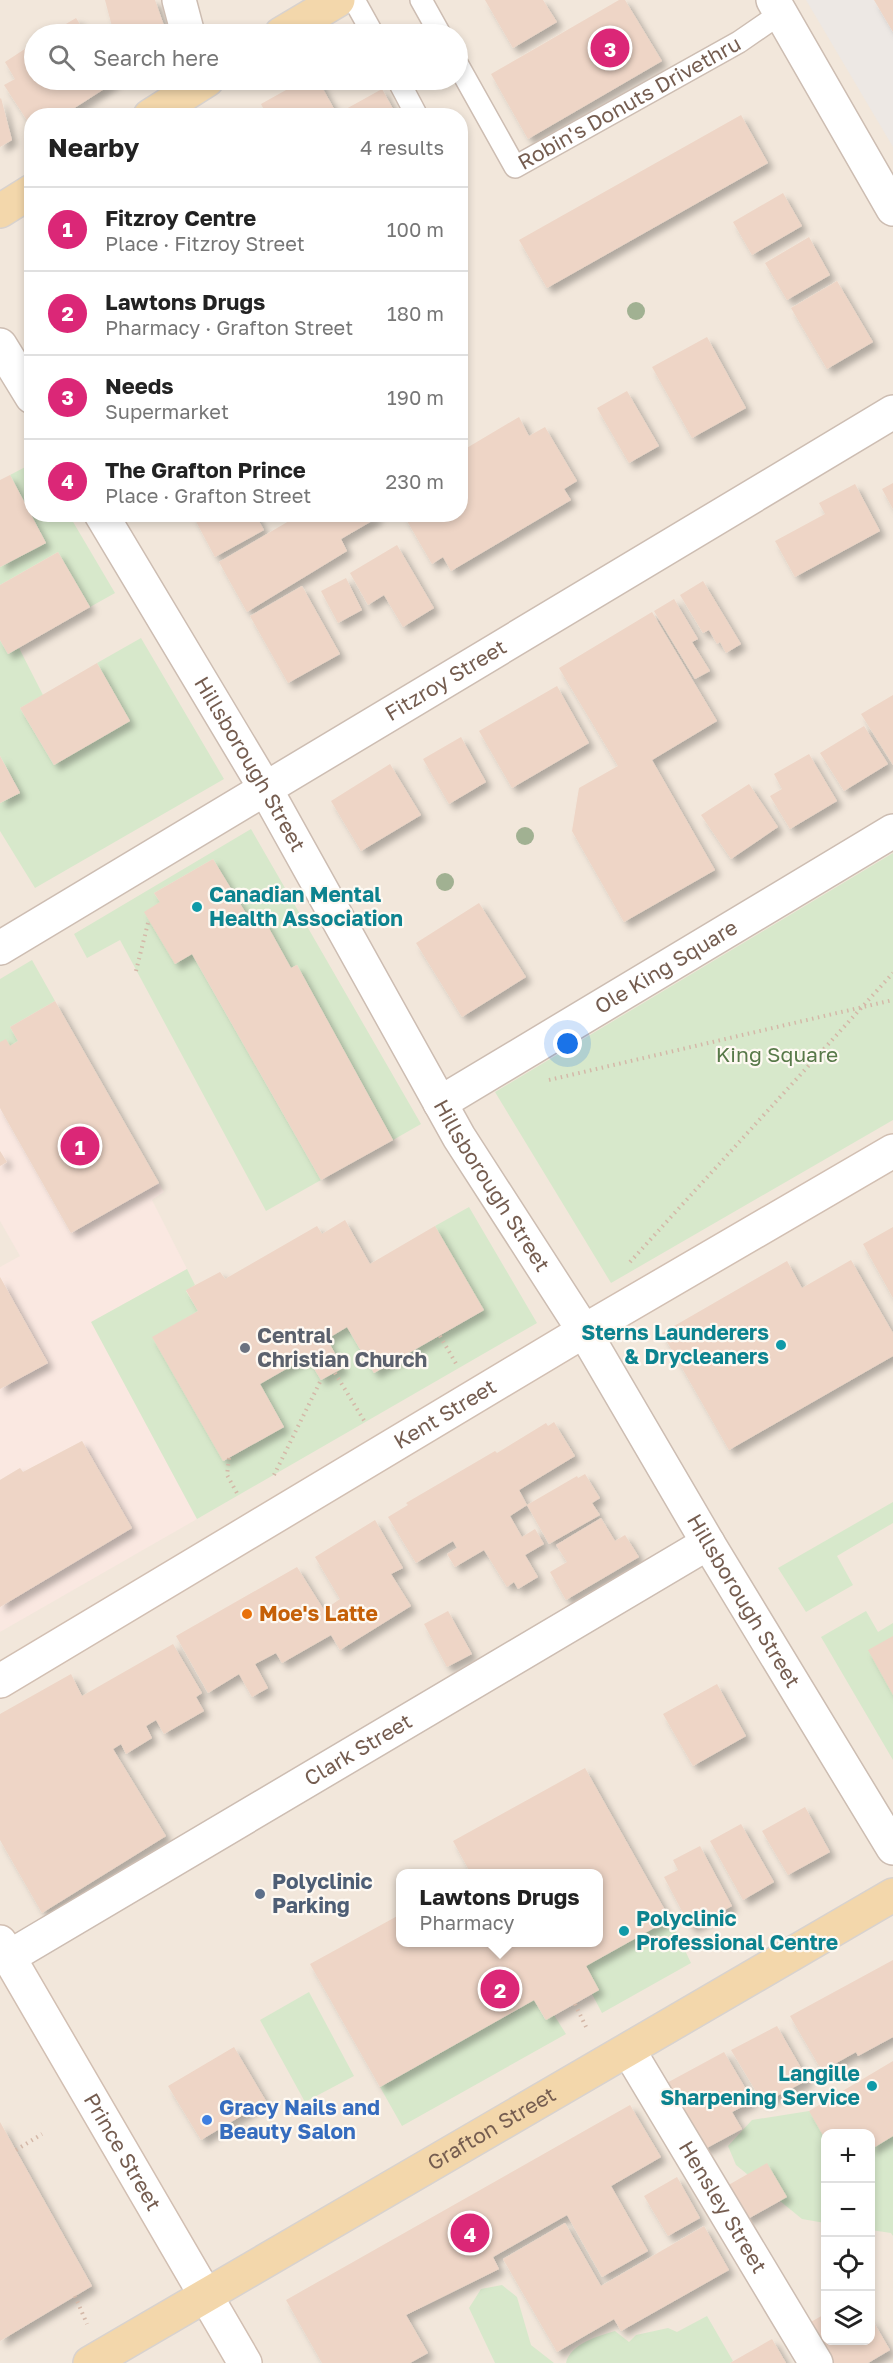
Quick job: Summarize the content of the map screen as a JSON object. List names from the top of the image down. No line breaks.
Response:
{"streets":{"main road":["Grafton Street"],"street":["Fitzroy Street","Hillsborough Street","Ole King Square","Kent Street","Clark Street","Prince Street","Hensley Street"],"lane":["Robin's Donuts Drivethru"]},"crossings":[["Fitzroy Street","Hillsborough Street"],["Hillsborough Street","Ole King Square"],["Hillsborough Street","Kent Street"],["Hillsborough Street","Clark Street"],["Clark Street","Prince Street"],["Grafton Street","Prince Street"],["Grafton Street","Hensley Street"]],"parks":["King Square"],"places":["Canadian Mental Health Association","Sterns Launderers & Drycleaners","Central Christian Church","Moe's Latte","Polyclinic Parking","Polyclinic Professional Centre","Langille Sharpening Service","Gracy Nails and Beauty Salon"],"page":{"search":"Search here","pins":["3","1","2","4"],"heading":["Nearby","4 results"],"list":[{"mark":"1","name":"Fitzroy Centre","note":"Place · Fitzroy Street","value":"100 m"},{"mark":"2","name":"Lawtons Drugs","note":"Pharmacy · Grafton Street","value":"180 m"},{"mark":"3","name":"Needs","note":"Supermarket","value":"190 m"},{"mark":"4","name":"The Grafton Prince","note":"Place · Grafton Street","value":"230 m"}],"popup":["Lawtons Drugs","Pharmacy"],"map_buttons":["+","−"]}}
